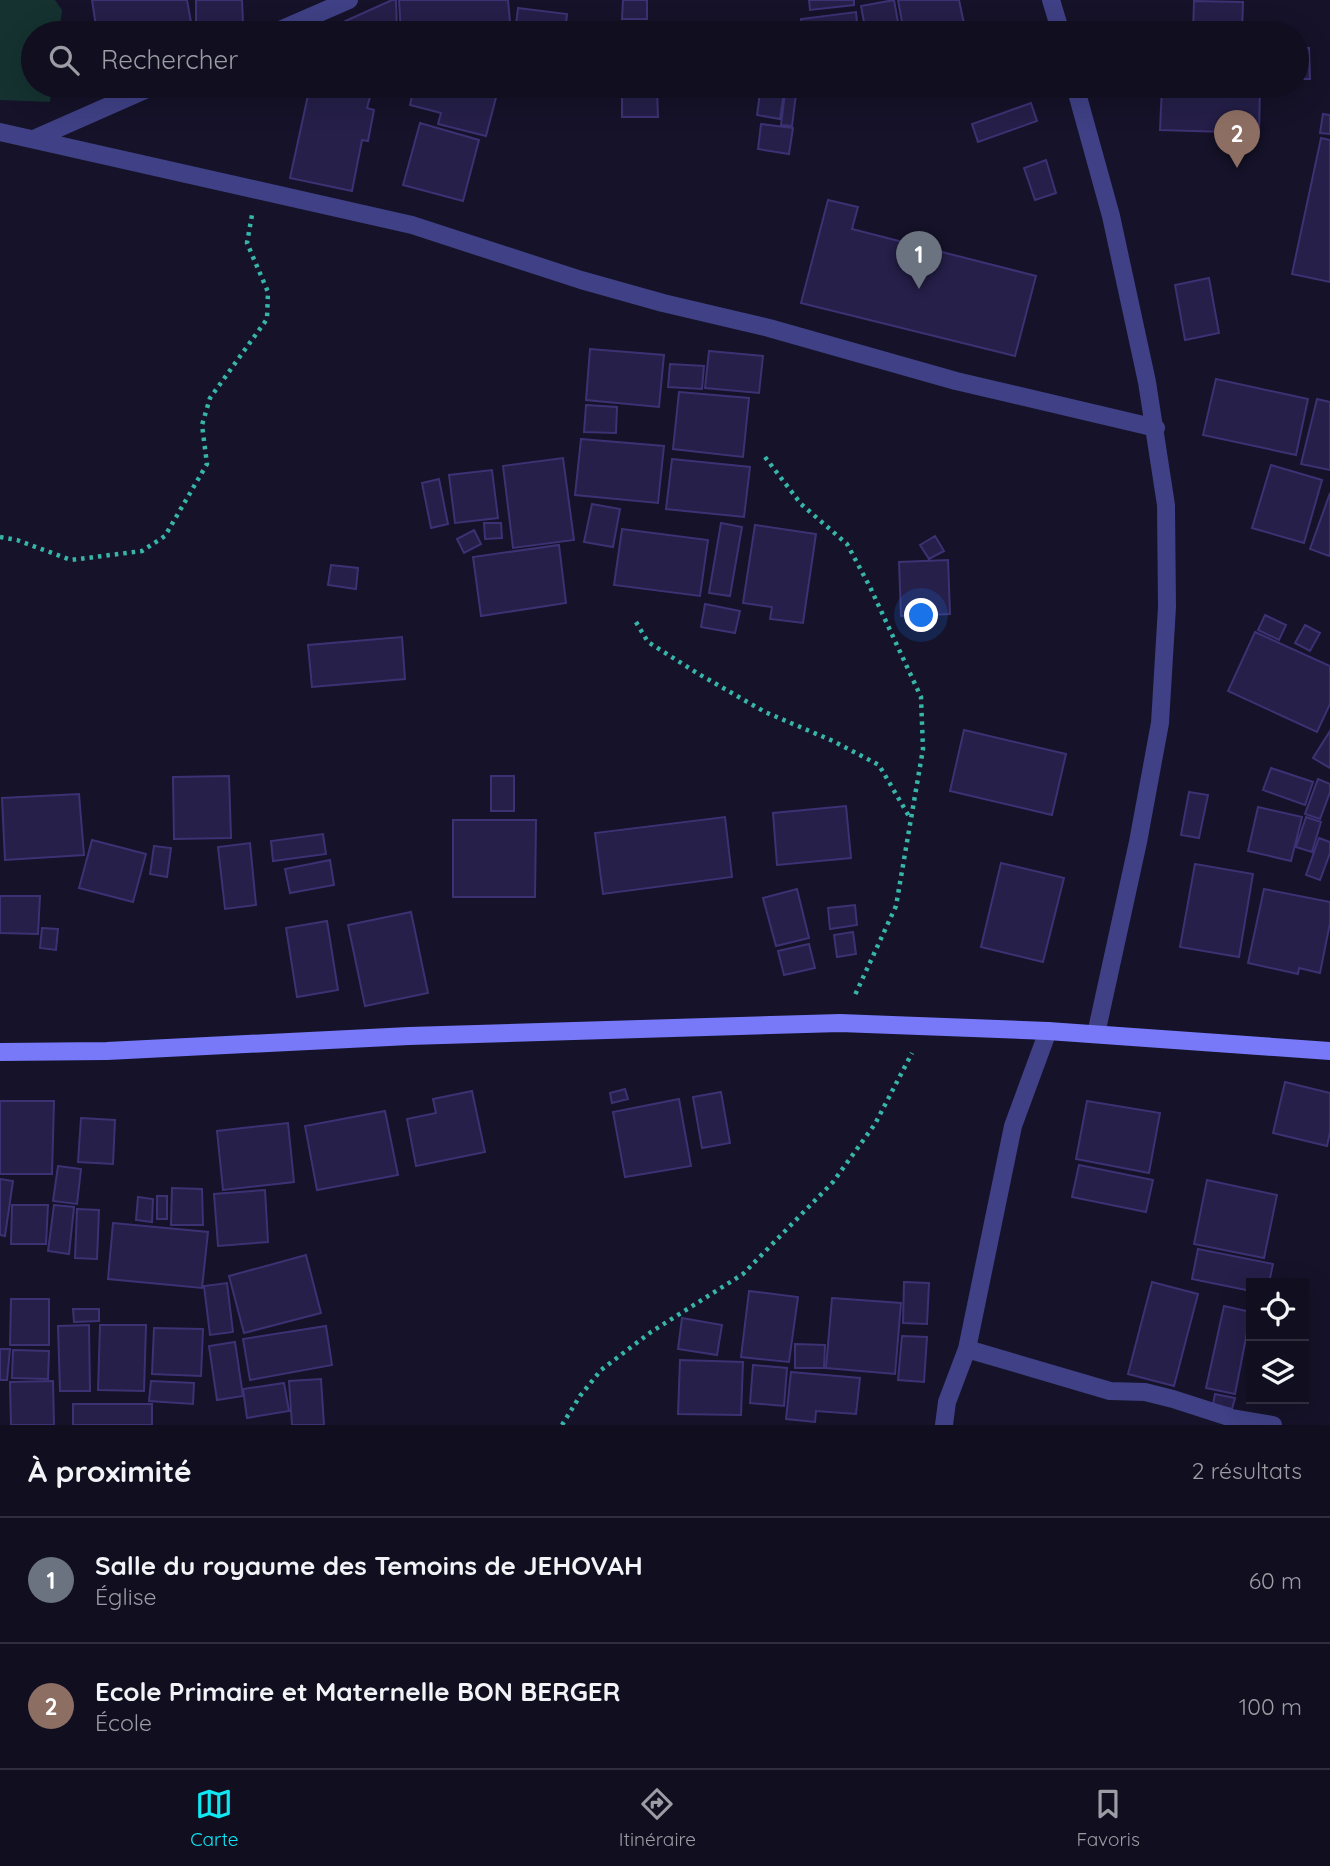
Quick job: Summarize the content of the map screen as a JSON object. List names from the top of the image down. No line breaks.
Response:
{"page":{"search":"Rechercher","pins":["2","1"],"heading":["À proximité","2 résultats"],"list":[{"mark":"1","name":"Salle du royaume des Temoins de JEHOVAH","note":"Église","value":"60 m"},{"mark":"2","name":"Ecole Primaire et Maternelle BON BERGER","note":"École","value":"100 m"}],"nav":["Carte","Itinéraire","Favoris"]}}
